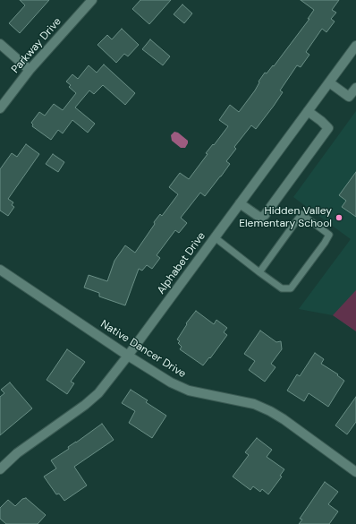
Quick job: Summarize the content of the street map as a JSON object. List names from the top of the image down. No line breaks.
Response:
{"streets":{"street":["Parkway Drive","Alphabet Drive","Native Dancer Drive"]},"crossings":[["Alphabet Drive","Native Dancer Drive"]],"places":["Hidden Valley Elementary School"]}
